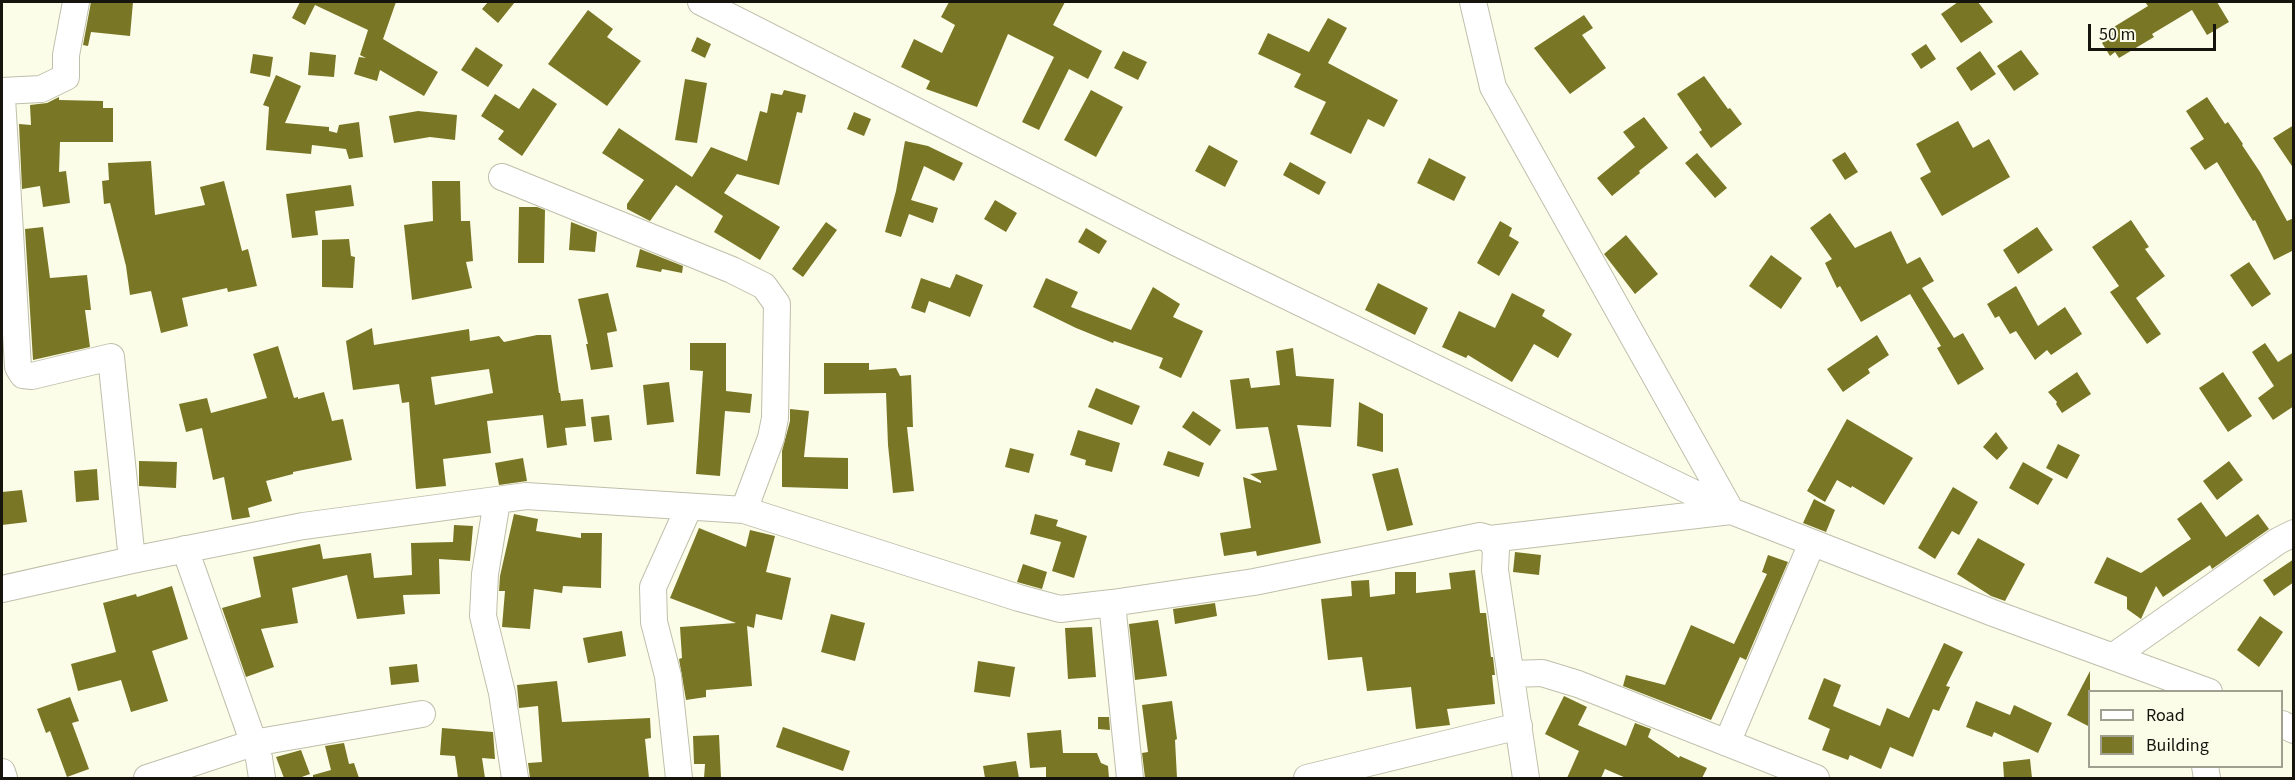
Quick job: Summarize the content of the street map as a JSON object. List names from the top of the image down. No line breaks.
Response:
{"legend":["Road","Building"],"scale_bar":"50 m"}
